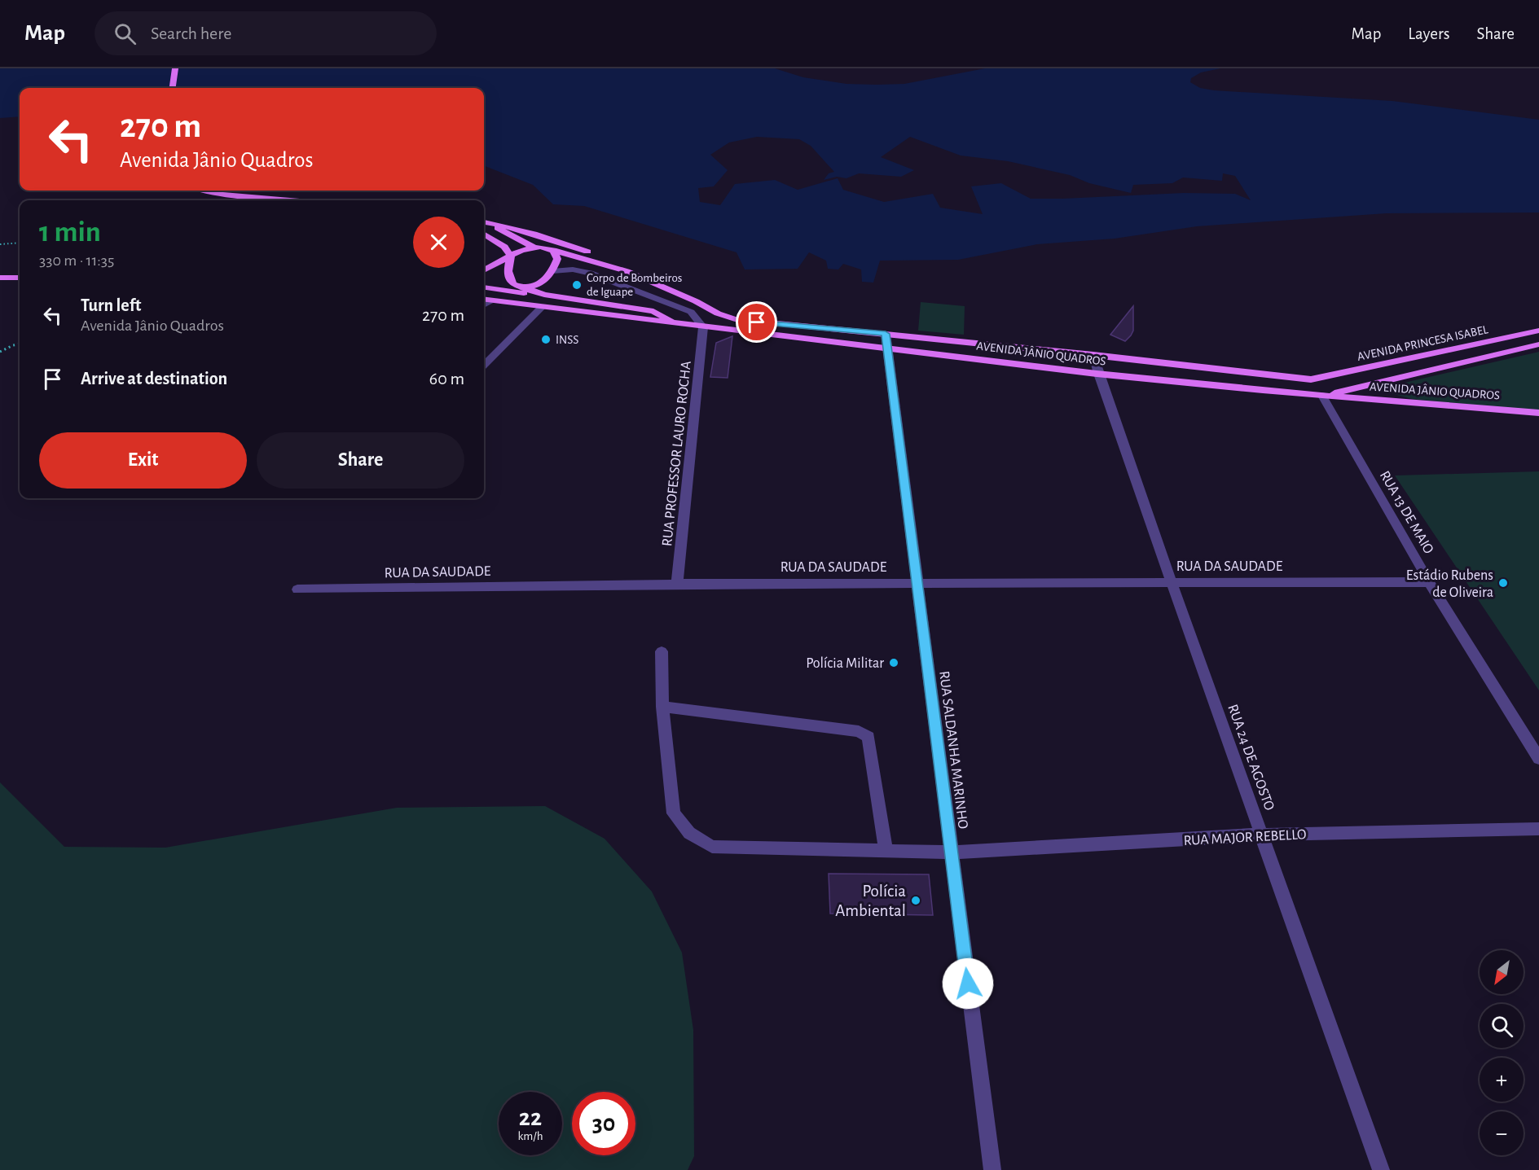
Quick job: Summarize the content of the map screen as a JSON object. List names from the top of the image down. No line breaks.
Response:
{"streets":{"main road":["AVENIDA PRINCESA ISABEL","AVENIDA JÂNIO QUADROS","RUA 13 DE MAIO"],"street":["RUA PROFESSOR LAURO ROCHA","RUA DA SAUDADE","RUA SALDANHA MARINHO","RUA 24 DE AGOSTO","RUA MAJOR REBELLO"]},"crossings":[["AVENIDA PRINCESA ISABEL","AVENIDA JÂNIO QUADROS"],["AVENIDA PRINCESA ISABEL","RUA 13 DE MAIO"],["AVENIDA JÂNIO QUADROS","RUA PROFESSOR LAURO ROCHA"],["AVENIDA JÂNIO QUADROS","RUA 13 DE MAIO"],["AVENIDA JÂNIO QUADROS","RUA SALDANHA MARINHO"],["AVENIDA JÂNIO QUADROS","RUA 24 DE AGOSTO"],["RUA PROFESSOR LAURO ROCHA","RUA DA SAUDADE"],["RUA 13 DE MAIO","RUA DA SAUDADE"],["RUA DA SAUDADE","RUA SALDANHA MARINHO"],["RUA DA SAUDADE","RUA 24 DE AGOSTO"],["RUA SALDANHA MARINHO","RUA MAJOR REBELLO"],["RUA 24 DE AGOSTO","RUA MAJOR REBELLO"]],"places":["Corpo de Bombeiros de Iguape","INSS","Estádio Rubens de Oliveira","Polícia Militar","Polícia Ambiental"],"north":"bottom left","page":{"header":"Map","search":"Search here","nav":["Map","Layers","Share"],"turn":["270 m","Avenida Jânio Quadros"],"heading":["1 min","330 m · 11:35"],"list":[{"name":"Turn left","note":"Avenida Jânio Quadros","value":"270 m"},{"name":"Arrive at destination","value":"60 m"}],"buttons":["Exit","Share"],"map_buttons":["+","−"],"speed":"22 km/h","limit":"30"}}
